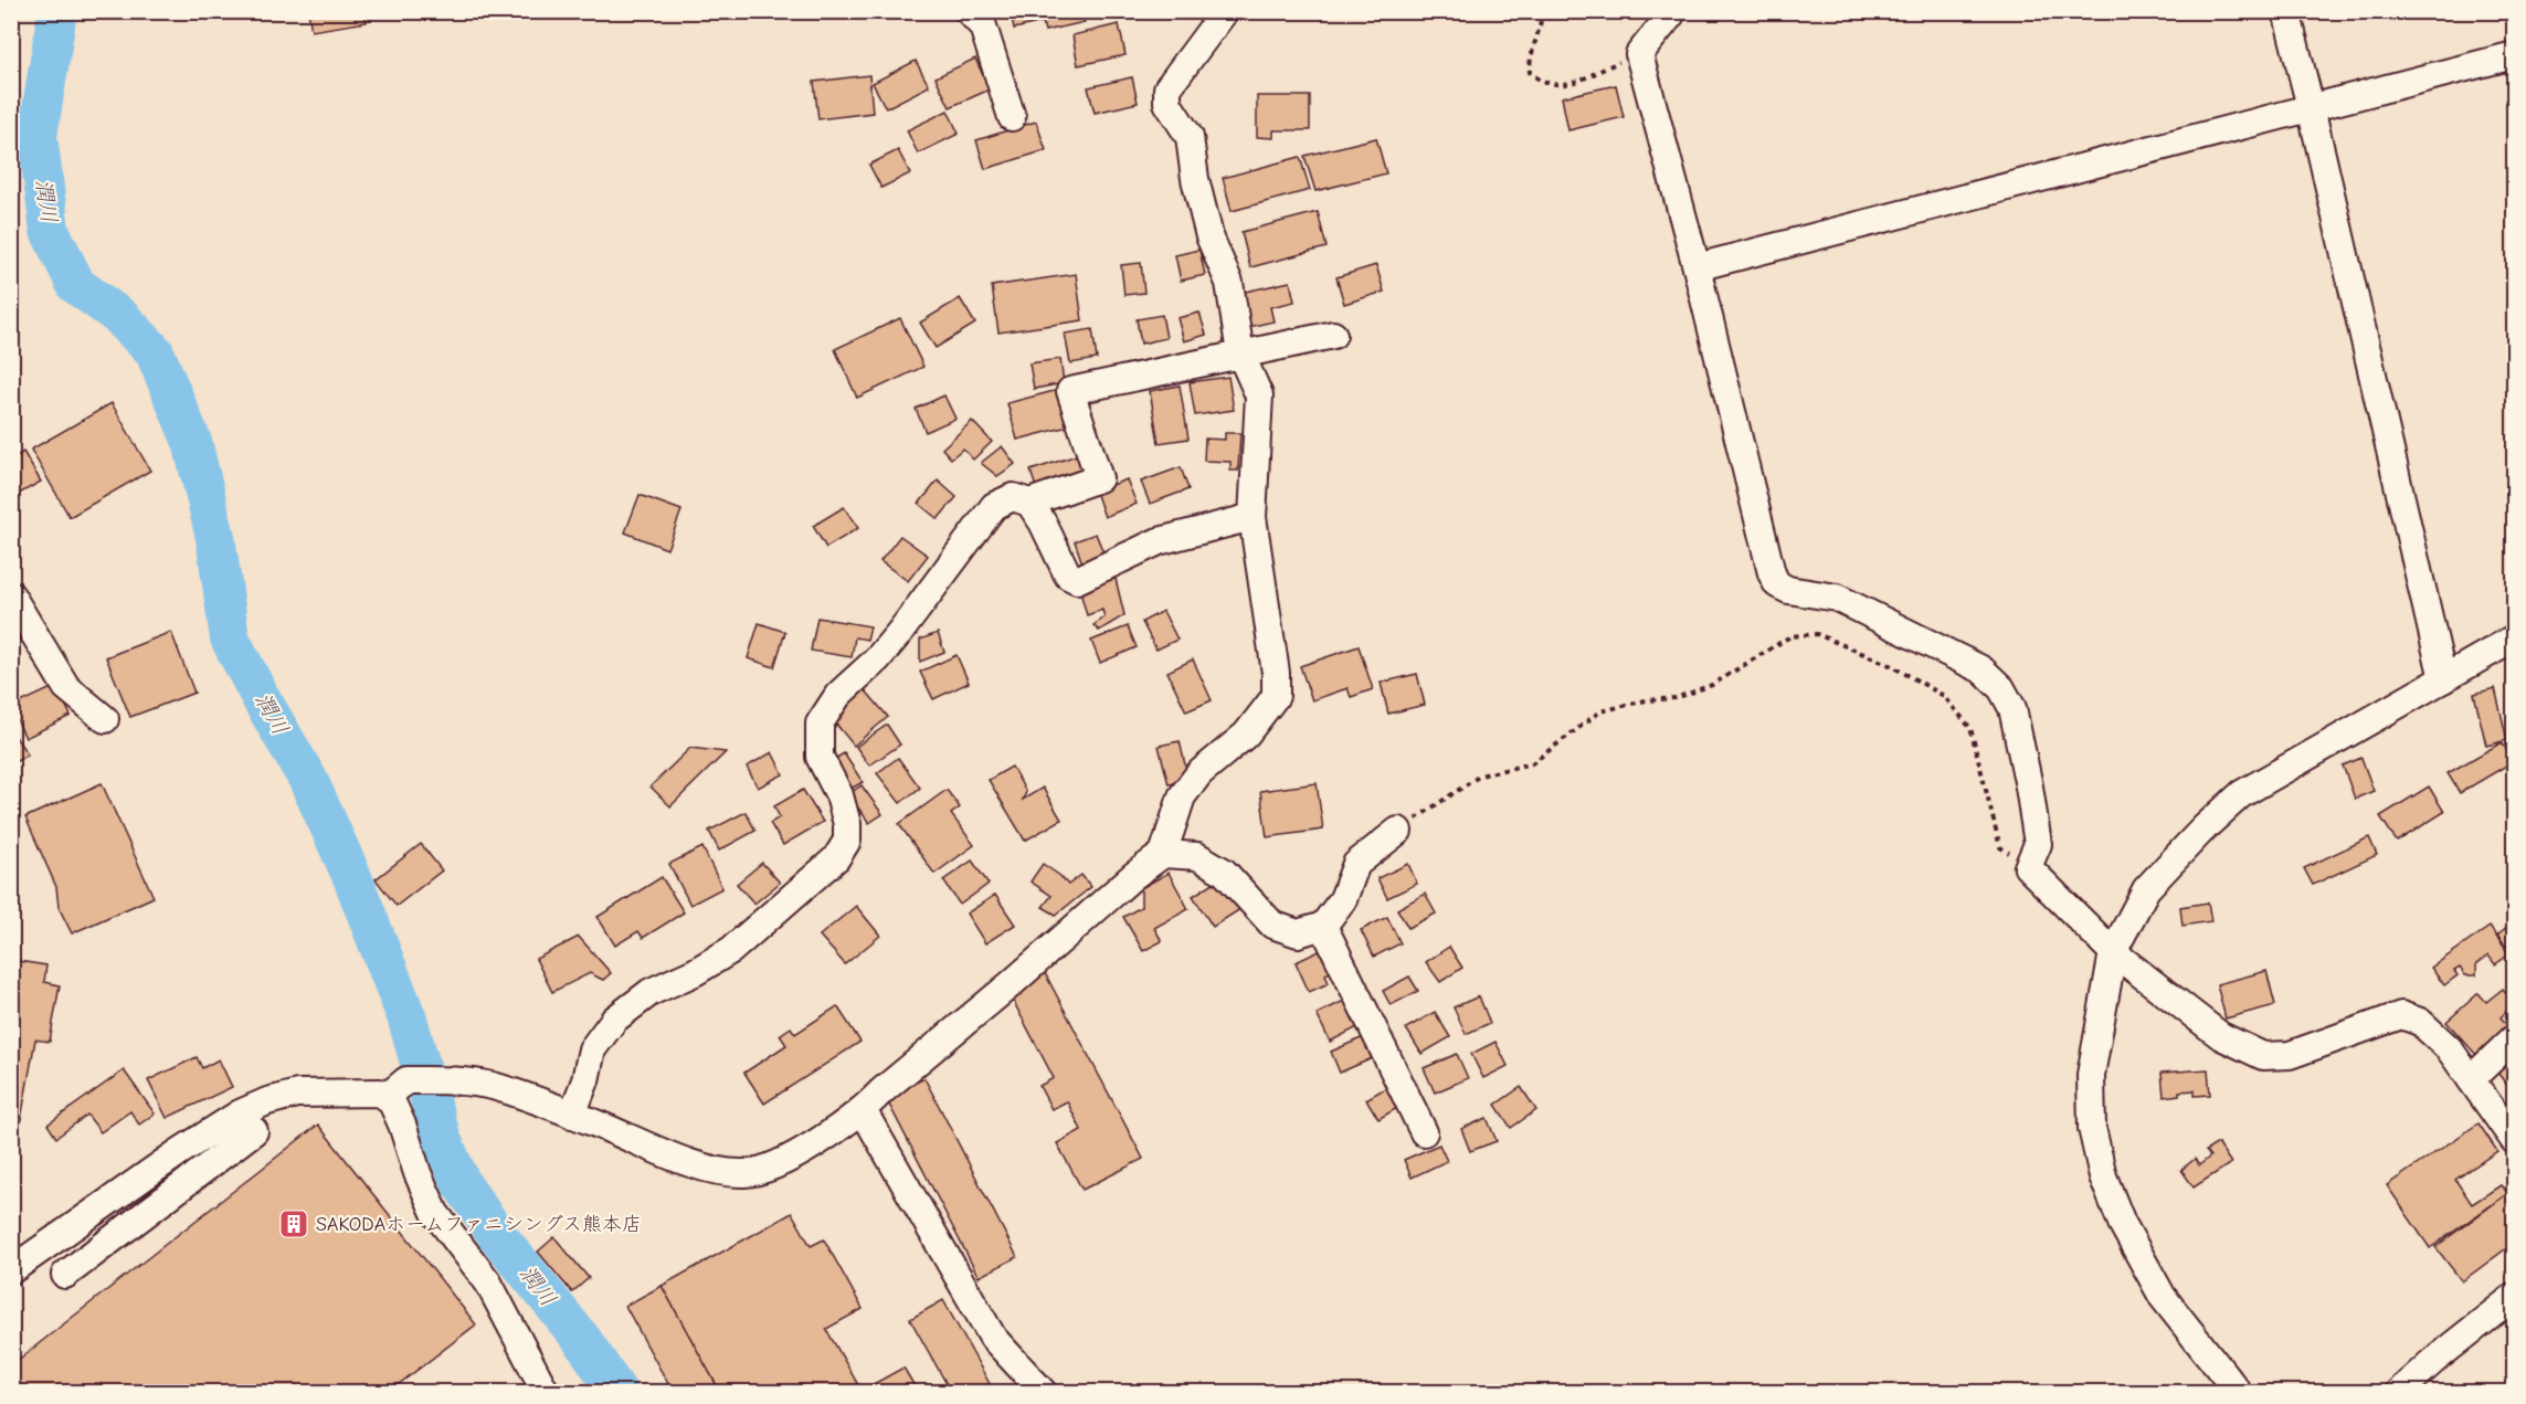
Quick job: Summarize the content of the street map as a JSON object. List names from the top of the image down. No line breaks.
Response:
{"water":["潤川"],"places":{"building":["SAKODAホームファニシングス熊本店"]}}
